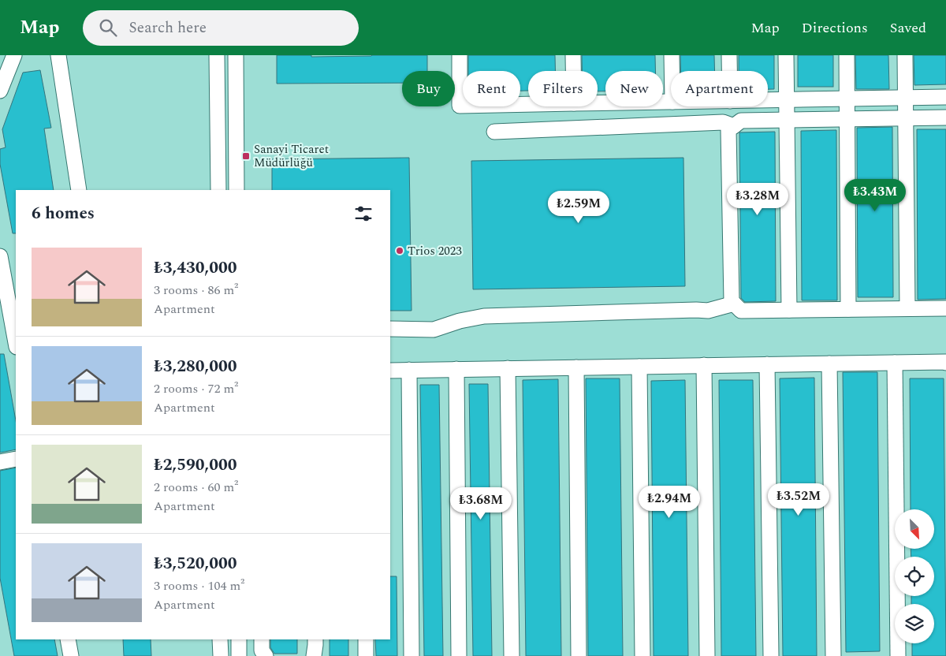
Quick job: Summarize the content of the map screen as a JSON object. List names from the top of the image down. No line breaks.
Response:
{"places":{"transit":["Sanayi Ticaret Müdürlüğü"],"other":["Trios 2023"]},"north":"bottom right","page":{"header":"Map","search":"Search here","nav":["Map","Directions","Saved"],"chip":["Buy","Rent","Filters","New","Apartment"],"price":["₺3.43M","₺3.28M","₺2.59M","₺3.52M","₺2.94M","₺3.68M"],"heading":"6 homes","list":[{"name":"₺3,430,000","note":"3 rooms · 86 m² · Apartment"},{"name":"₺3,280,000","note":"2 rooms · 72 m² · Apartment"},{"name":"₺2,590,000","note":"2 rooms · 60 m² · Apartment"},{"name":"₺3,520,000","note":"3 rooms · 104 m² · Apartment"}]}}
